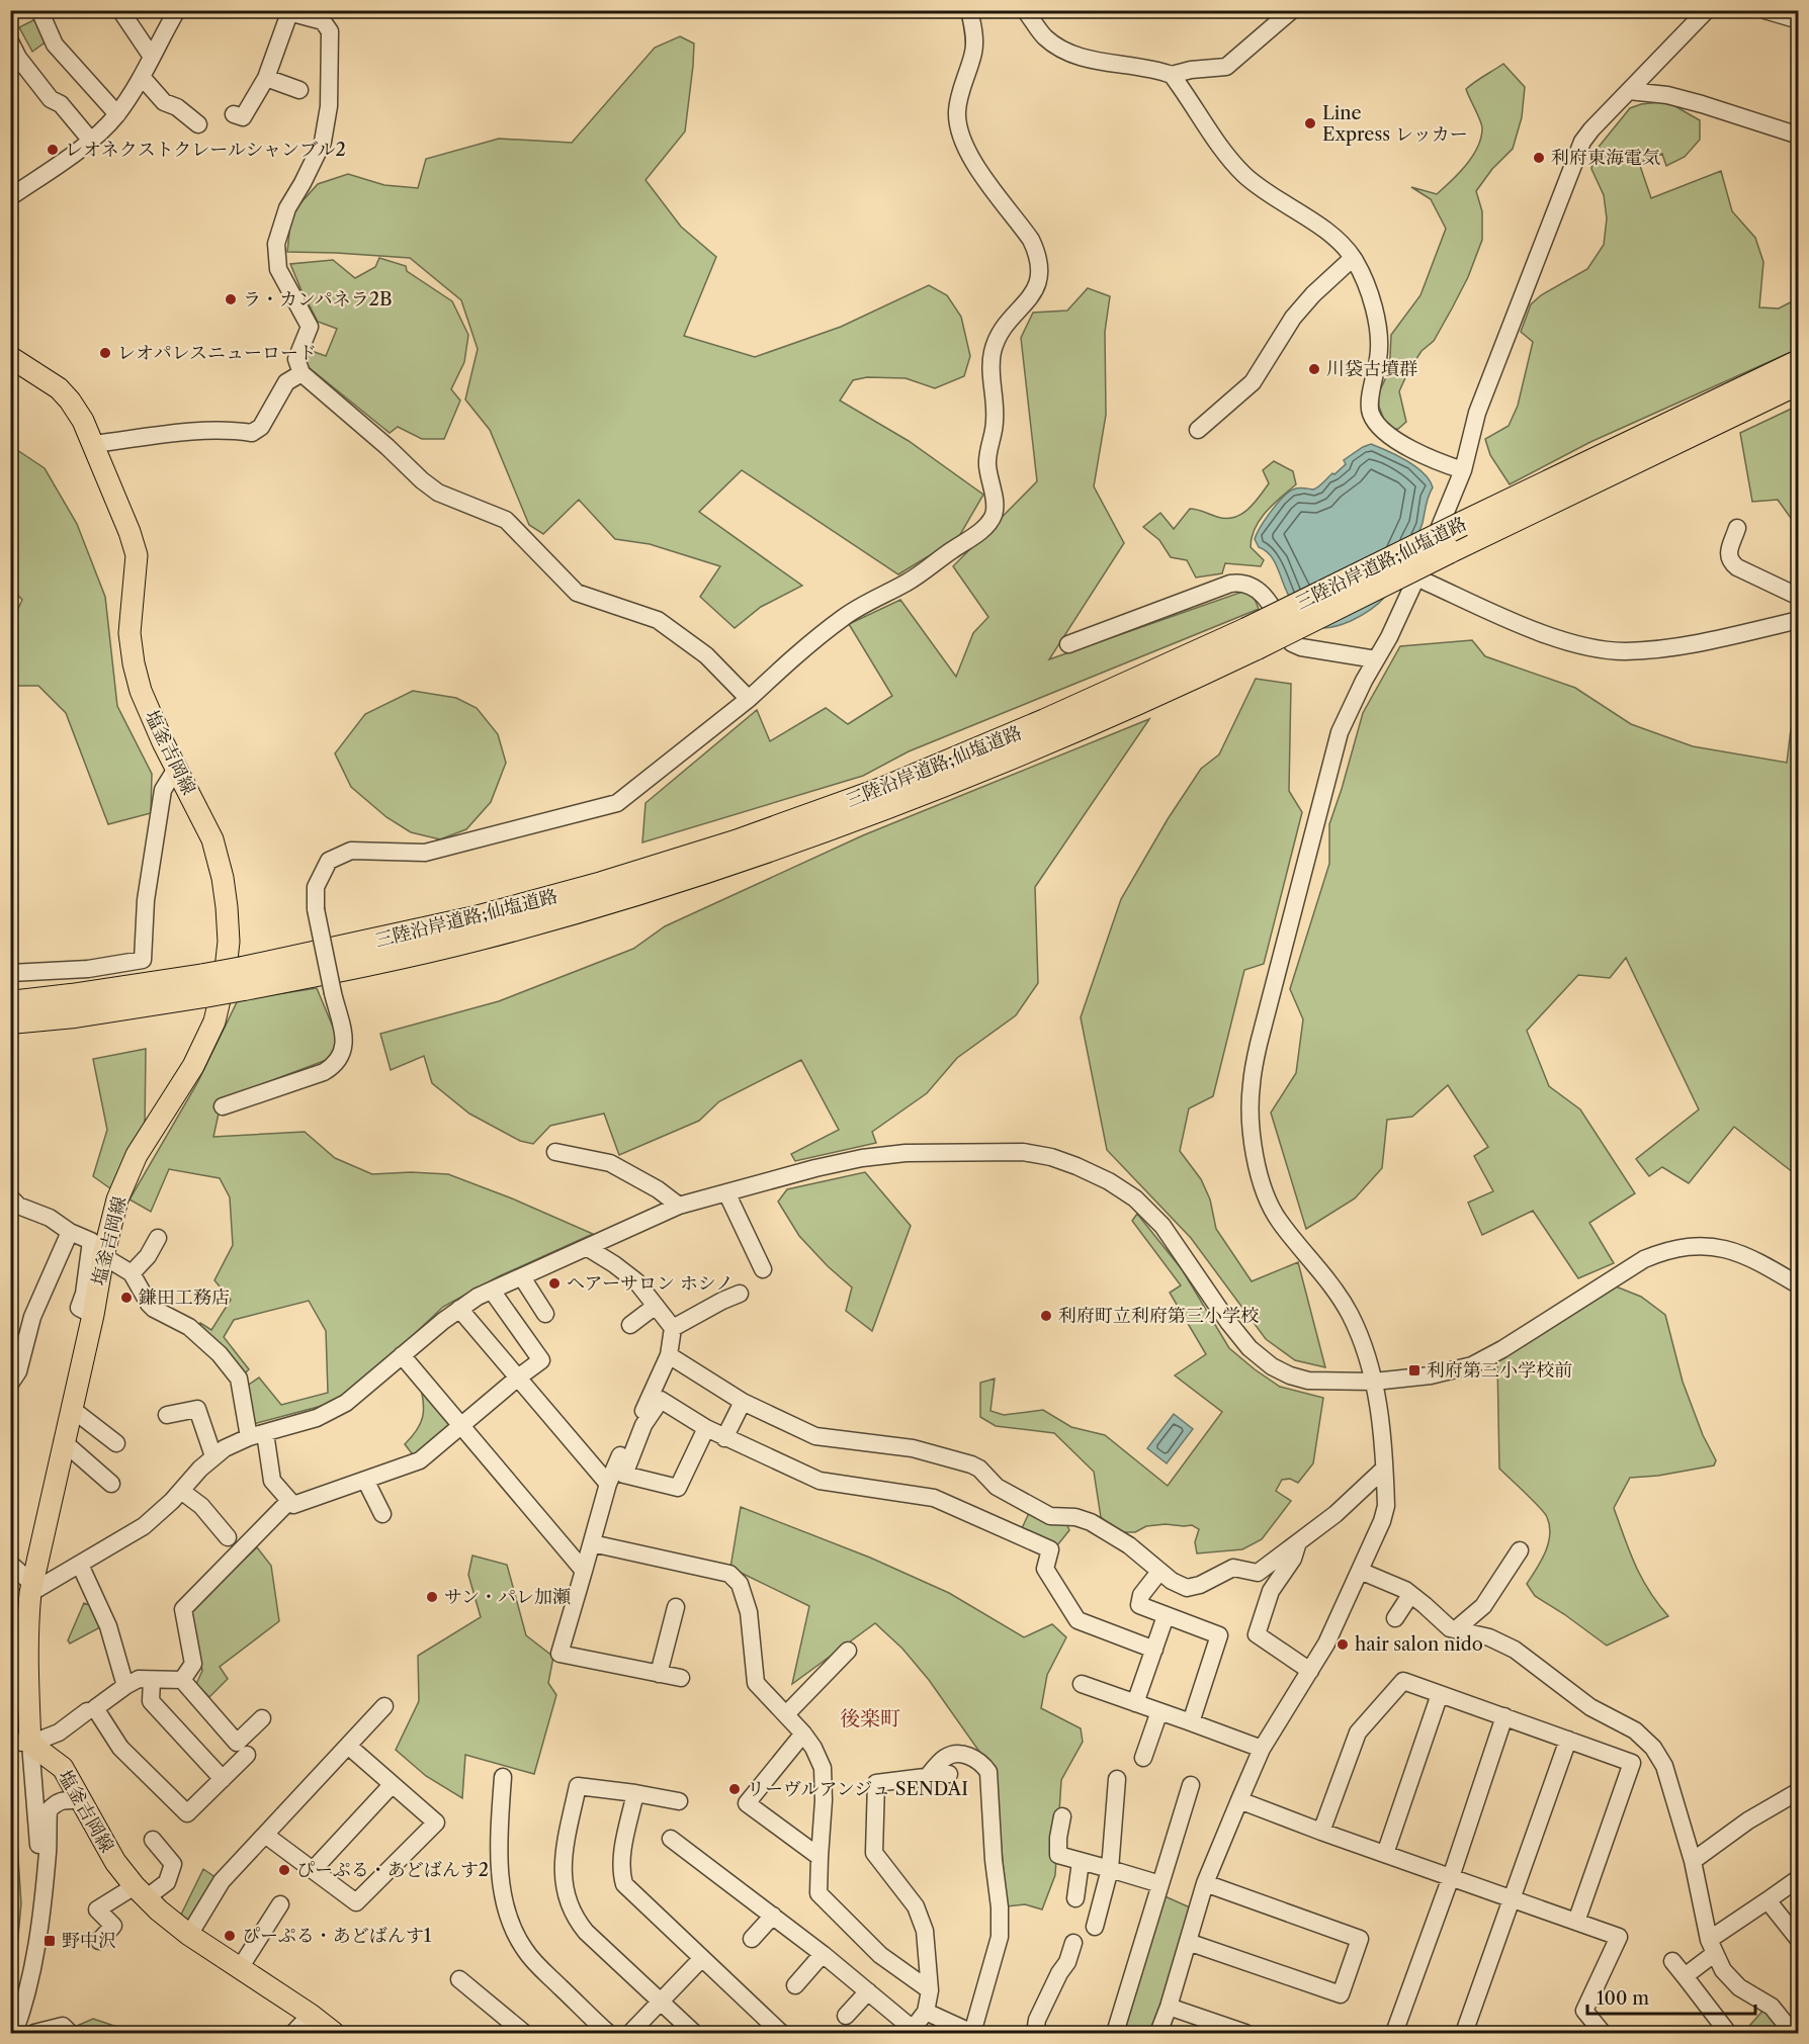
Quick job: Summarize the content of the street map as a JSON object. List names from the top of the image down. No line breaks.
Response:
{"streets":{"highway":["三陸沿岸道路;仙塩道路"],"main road":["塩釜吉岡線"]},"districts":["後楽町"],"places":{"other":["Line Express レッカー","レオネクストクレールシャンブル2","利府東海電気","ラ・カンパネラ2B","レオパレスニューロード","川袋古墳群","ヘアーサロン ホシノ","鎌田工務店","利府町立利府第三小学校","サン・パレ加瀬","hair salon nido","リーヴルアンジュ SENDAI","ぴーぷる・あどばんす2","ぴーぷる・あどばんす1"],"transit":["利府第三小学校前","野中沢"]},"scale_bar":"100 m"}
